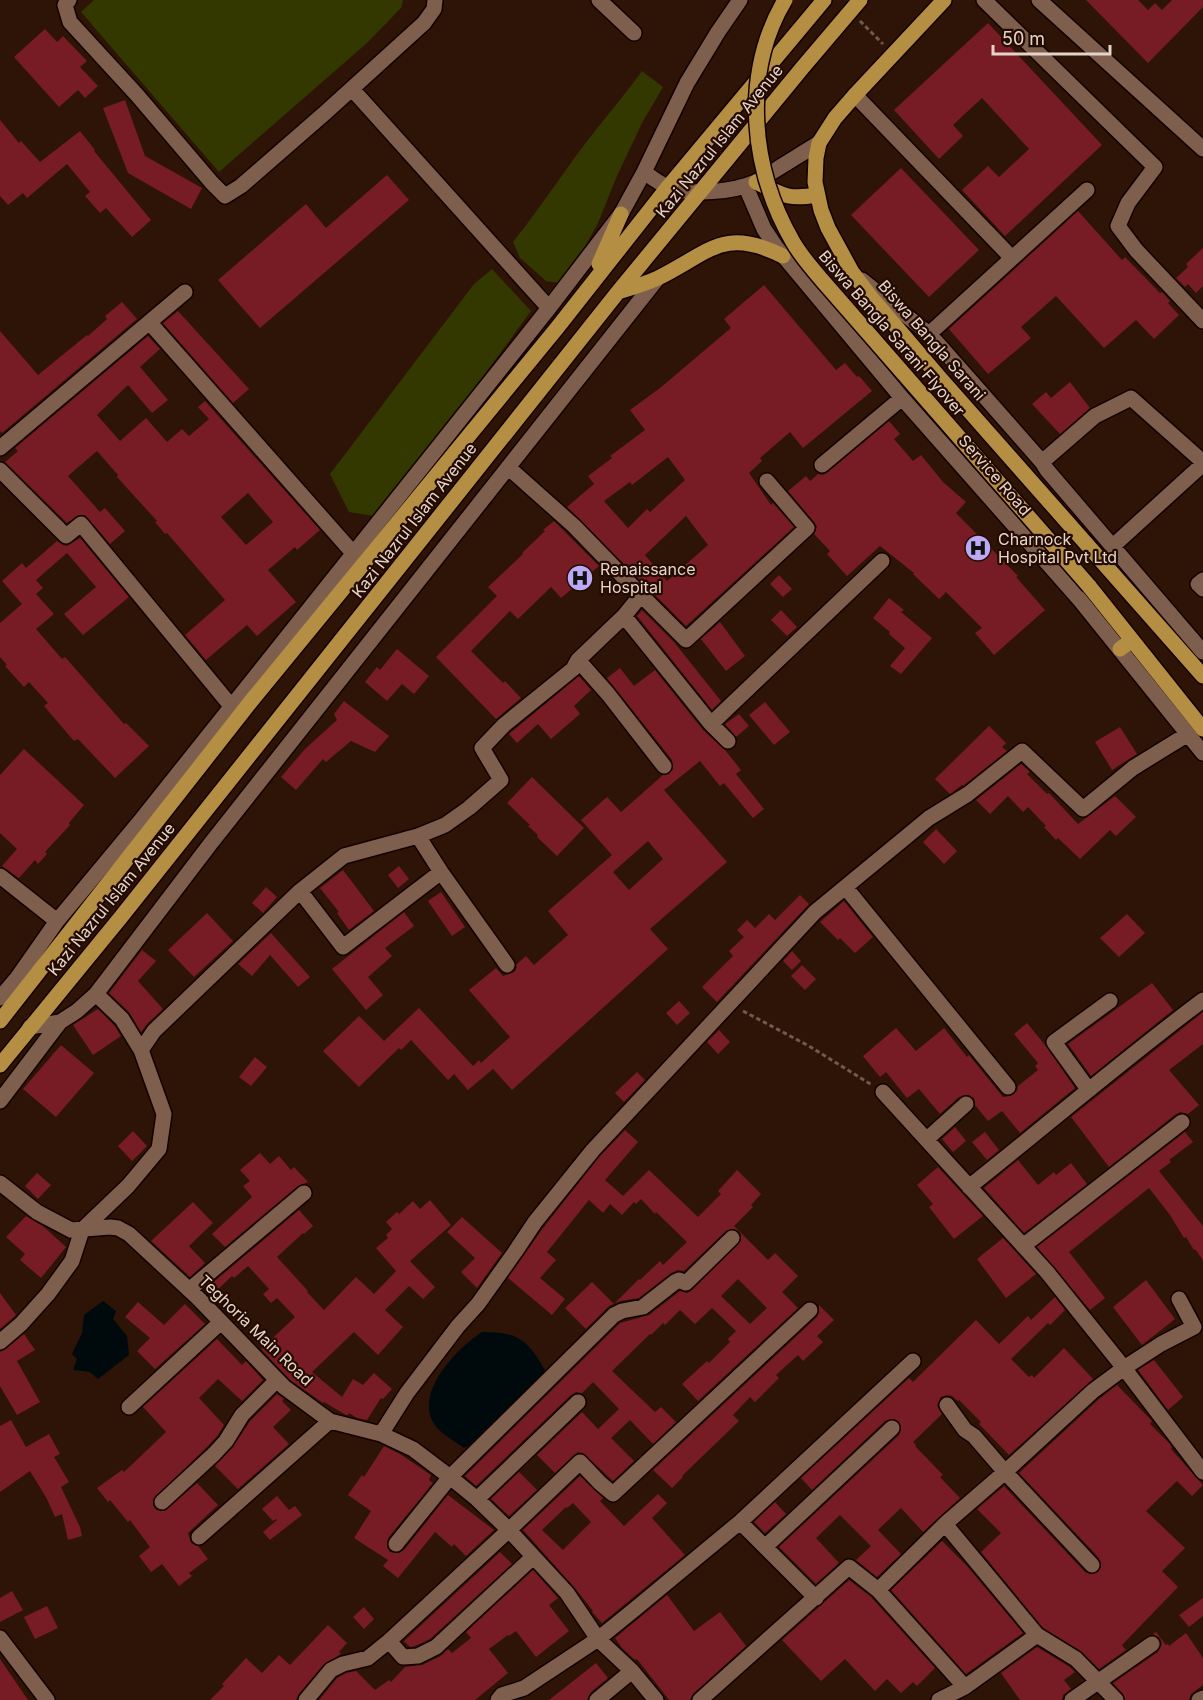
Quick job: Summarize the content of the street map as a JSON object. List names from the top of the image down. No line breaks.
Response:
{"streets":{"main road":["Kazi Nazrul Islam Avenue","Biswa Bangla Sarani Flyover","Biswa Bangla Sarani"],"street":["Service Road","Teghoria Main Road"]},"crossings":[["Biswa Bangla Sarani Flyover","Service Road"]],"places":{"hospital":["Charnock Hospital Pvt Ltd","Renaissance Hospital"]},"scale_bar":"50 m"}
